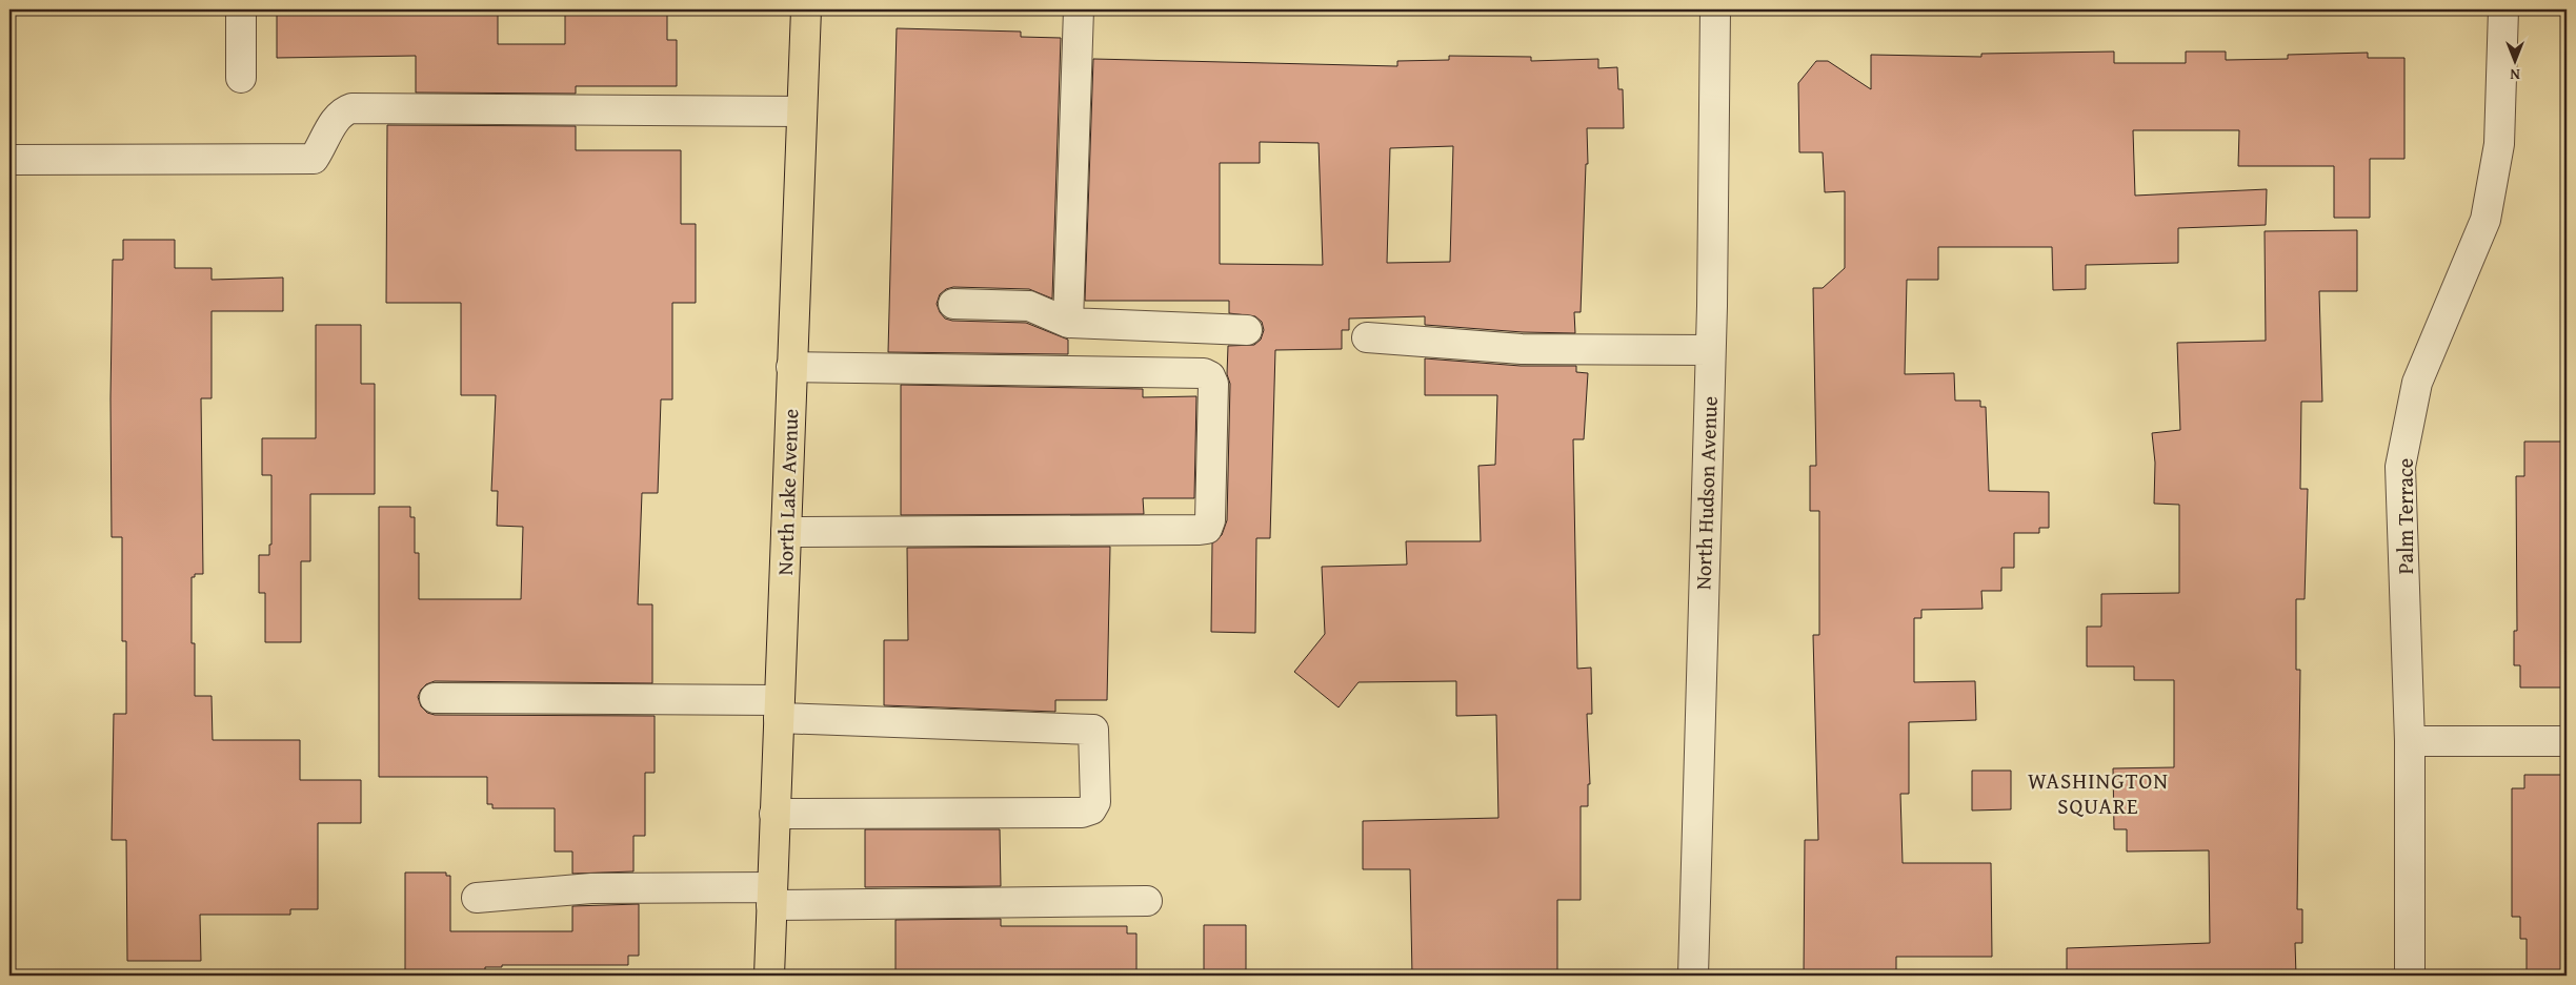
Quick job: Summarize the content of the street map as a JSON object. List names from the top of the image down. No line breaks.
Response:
{"streets":{"main road":["North Lake Avenue"],"street":["North Hudson Avenue","Palm Terrace"]},"districts":["WASHINGTON SQUARE"],"north":"bottom"}
